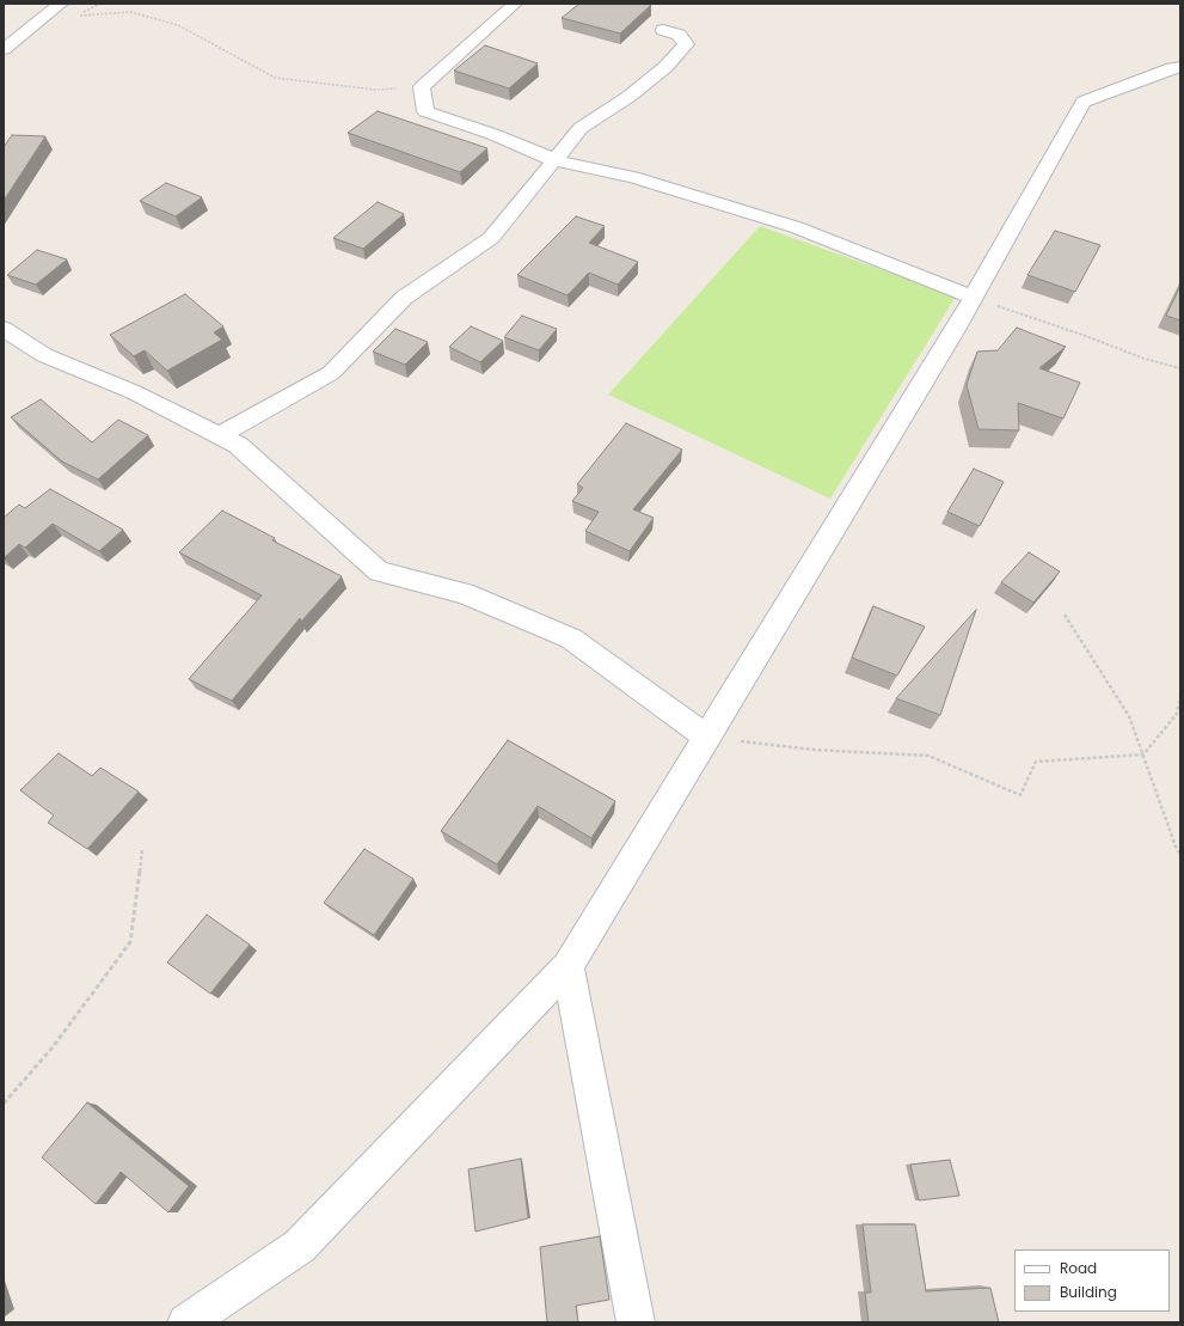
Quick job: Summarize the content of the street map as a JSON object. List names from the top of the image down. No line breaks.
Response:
{"legend":["Road","Building"]}
